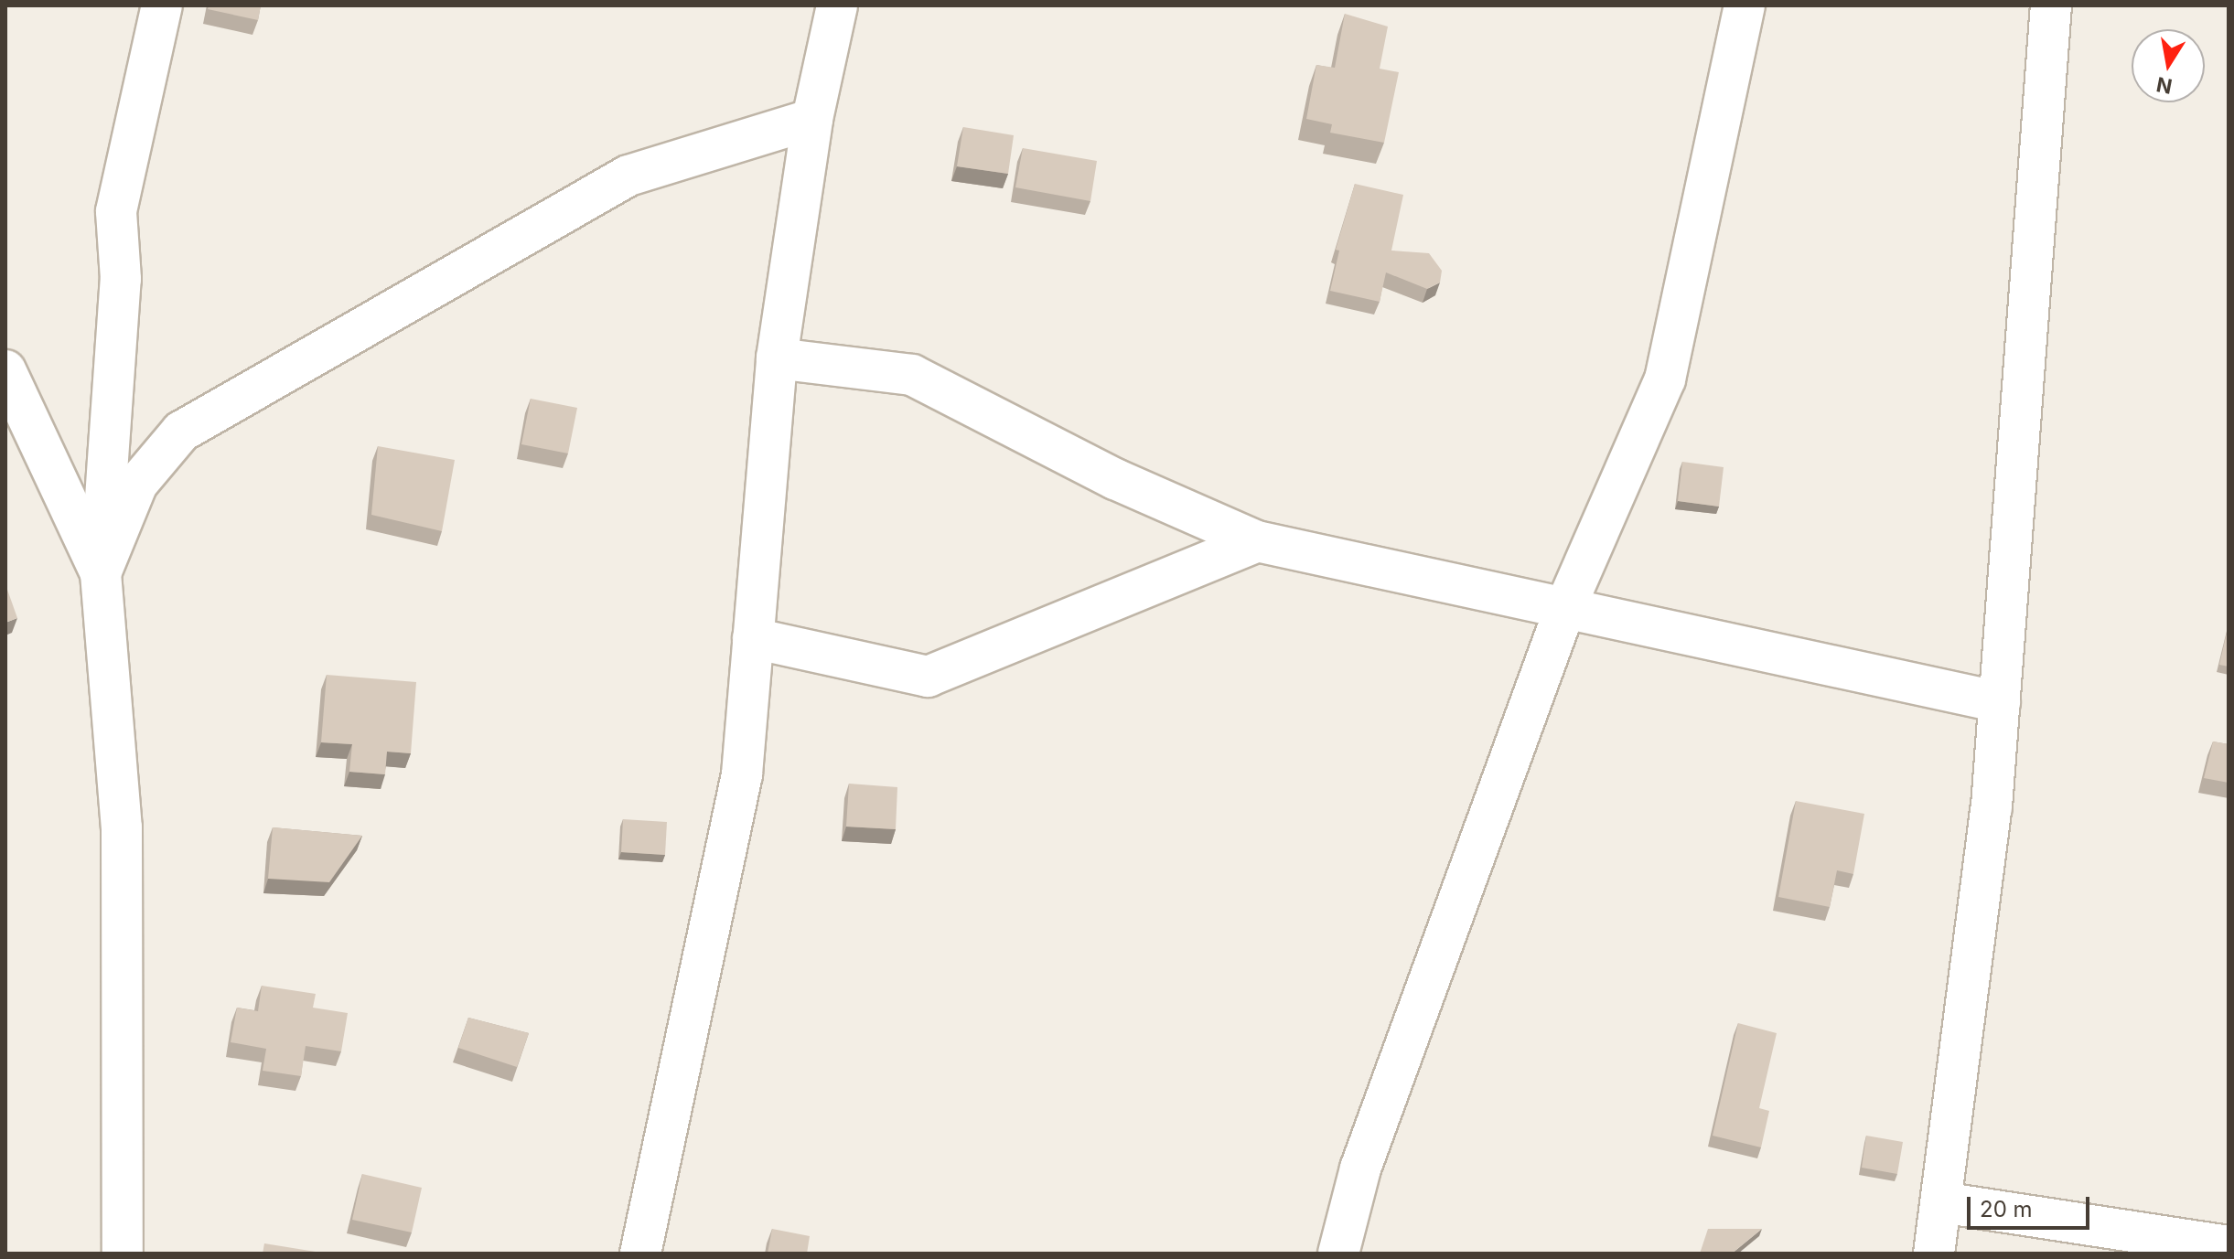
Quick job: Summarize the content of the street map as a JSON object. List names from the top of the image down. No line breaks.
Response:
{"scale_bar":"20 m","north":"bottom"}
